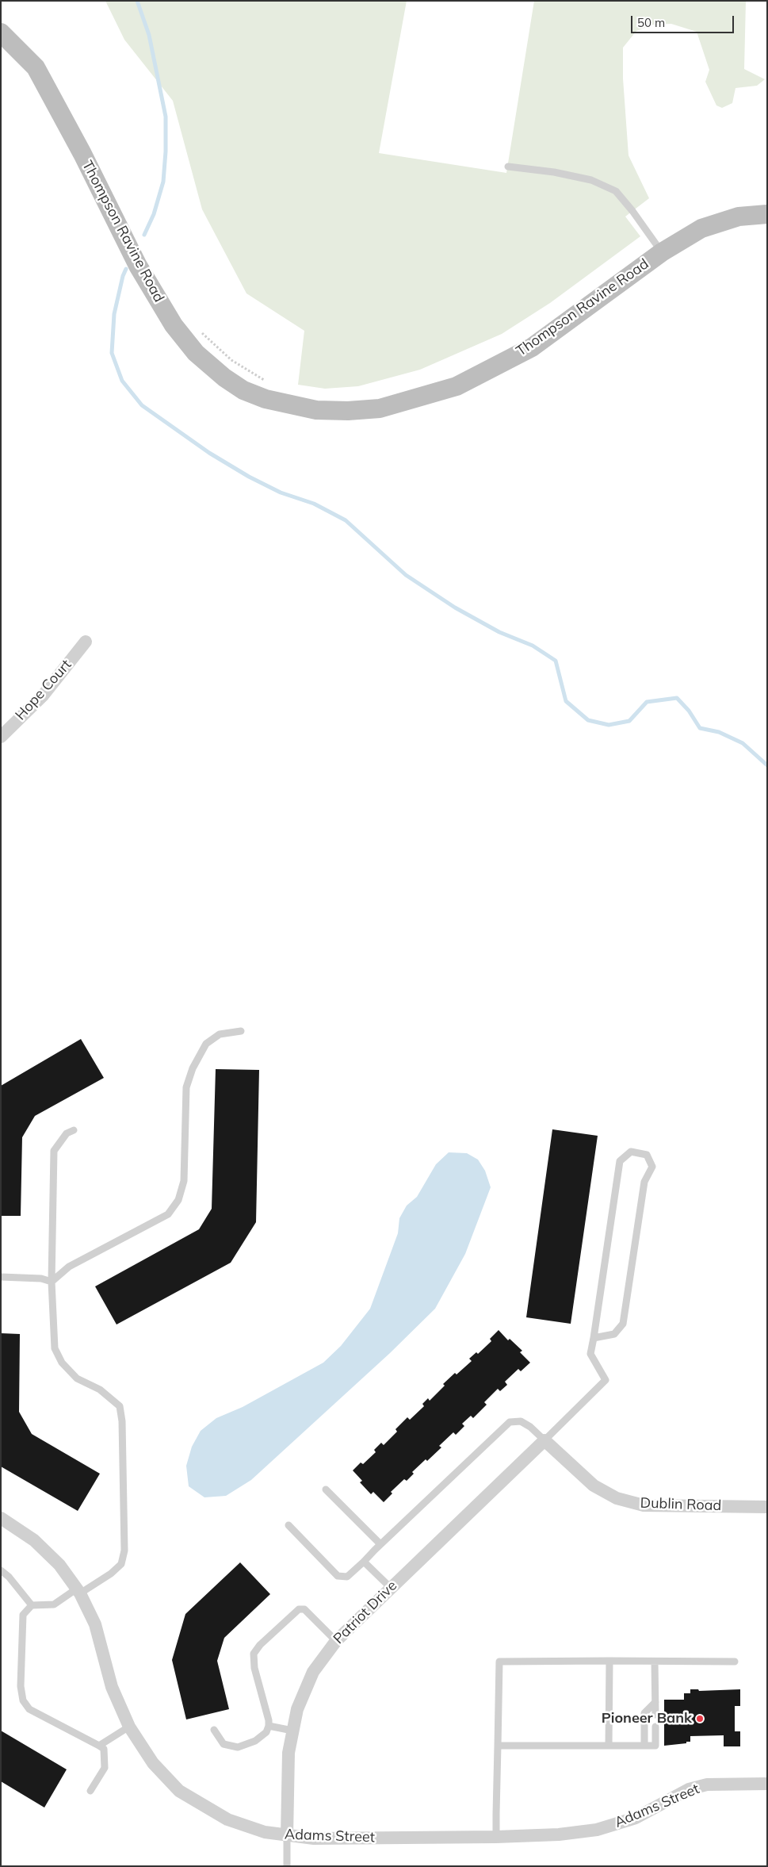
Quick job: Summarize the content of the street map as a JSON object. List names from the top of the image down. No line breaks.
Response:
{"streets":{"street":["Thompson Ravine Road","Hope Court","Dublin Road","Patriot Drive","Adams Street"]},"crossings":[["Dublin Road","Patriot Drive"],["Patriot Drive","Adams Street"]],"places":["Pioneer Bank"],"scale_bar":"50 m"}
